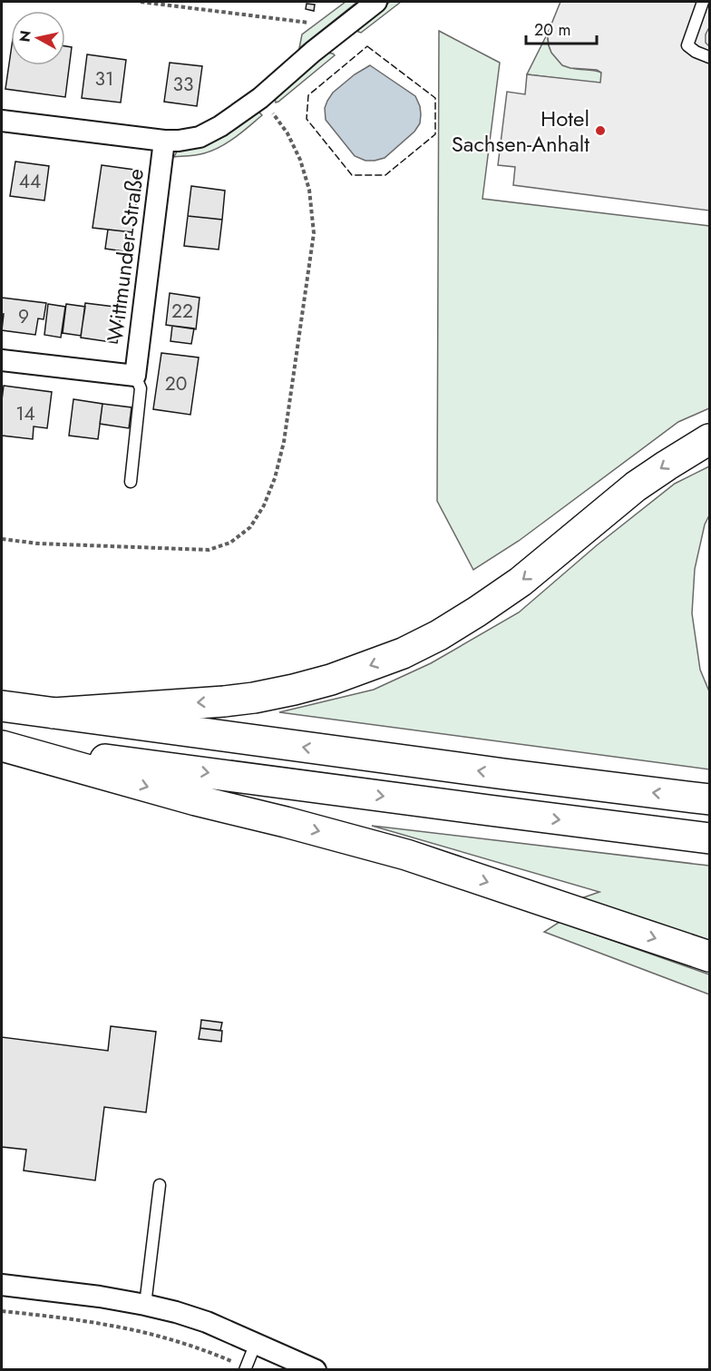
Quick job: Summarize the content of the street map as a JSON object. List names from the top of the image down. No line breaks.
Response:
{"streets":{"street":["Wittmunder Straße"]},"places":["Hotel Sachsen-Anhalt"],"house_numbers":["31","33","44","22","9","20","14"],"scale_bar":"20 m","north":"left"}
